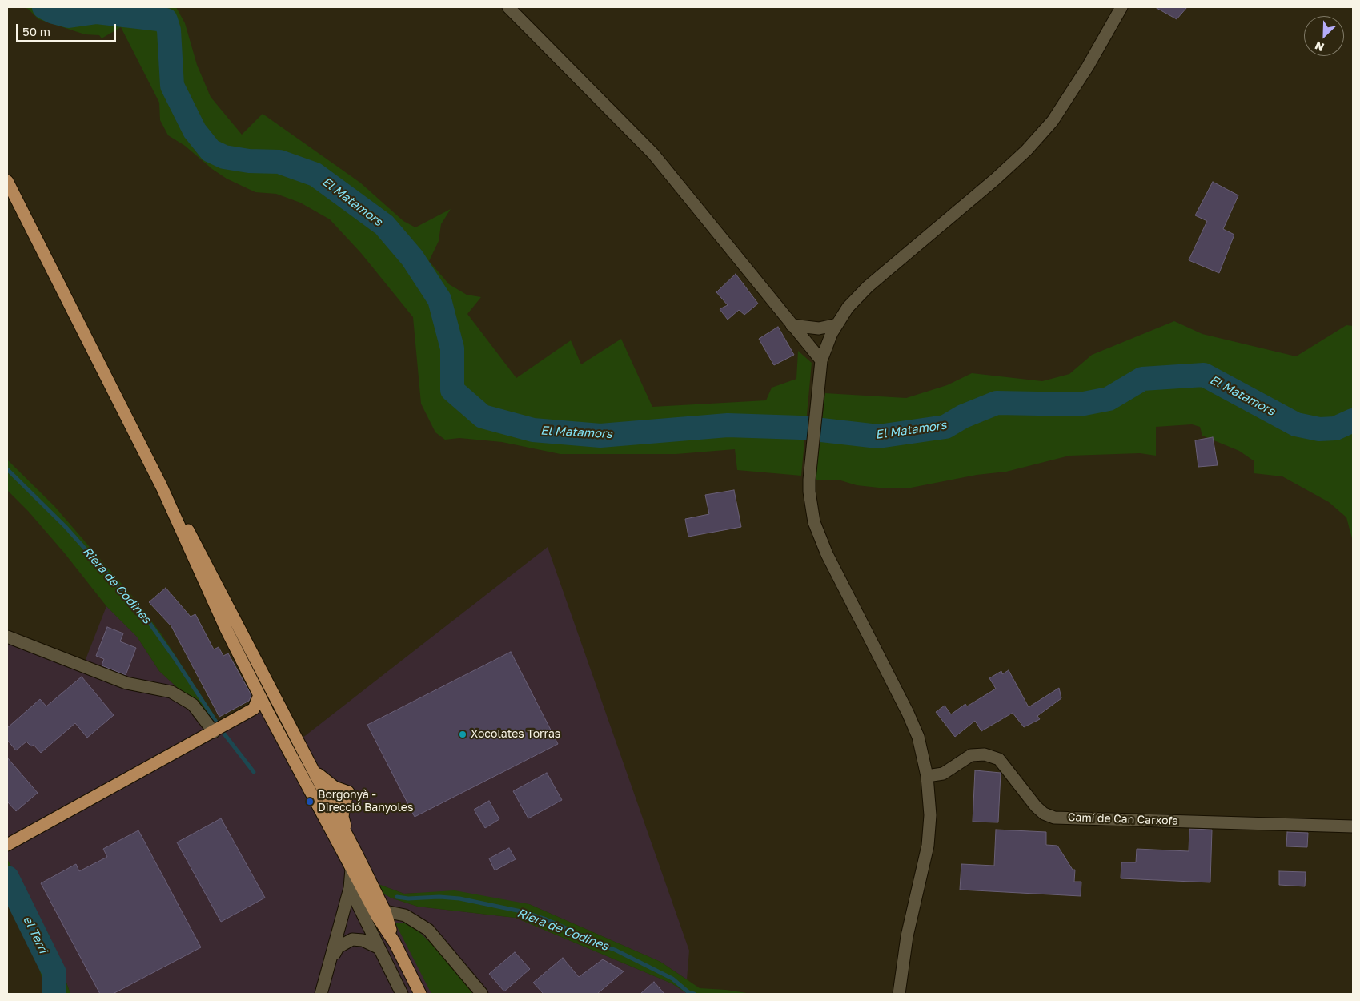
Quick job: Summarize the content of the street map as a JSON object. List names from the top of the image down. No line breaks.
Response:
{"streets":{"street":["Camí de Can Carxofa"]},"water":["El Matamors","Riera de Codines","el Terri"],"places":["Xocolates Torras","Borgonyà - Direcció Banyoles"],"scale_bar":"50 m","north":"bottom left"}
